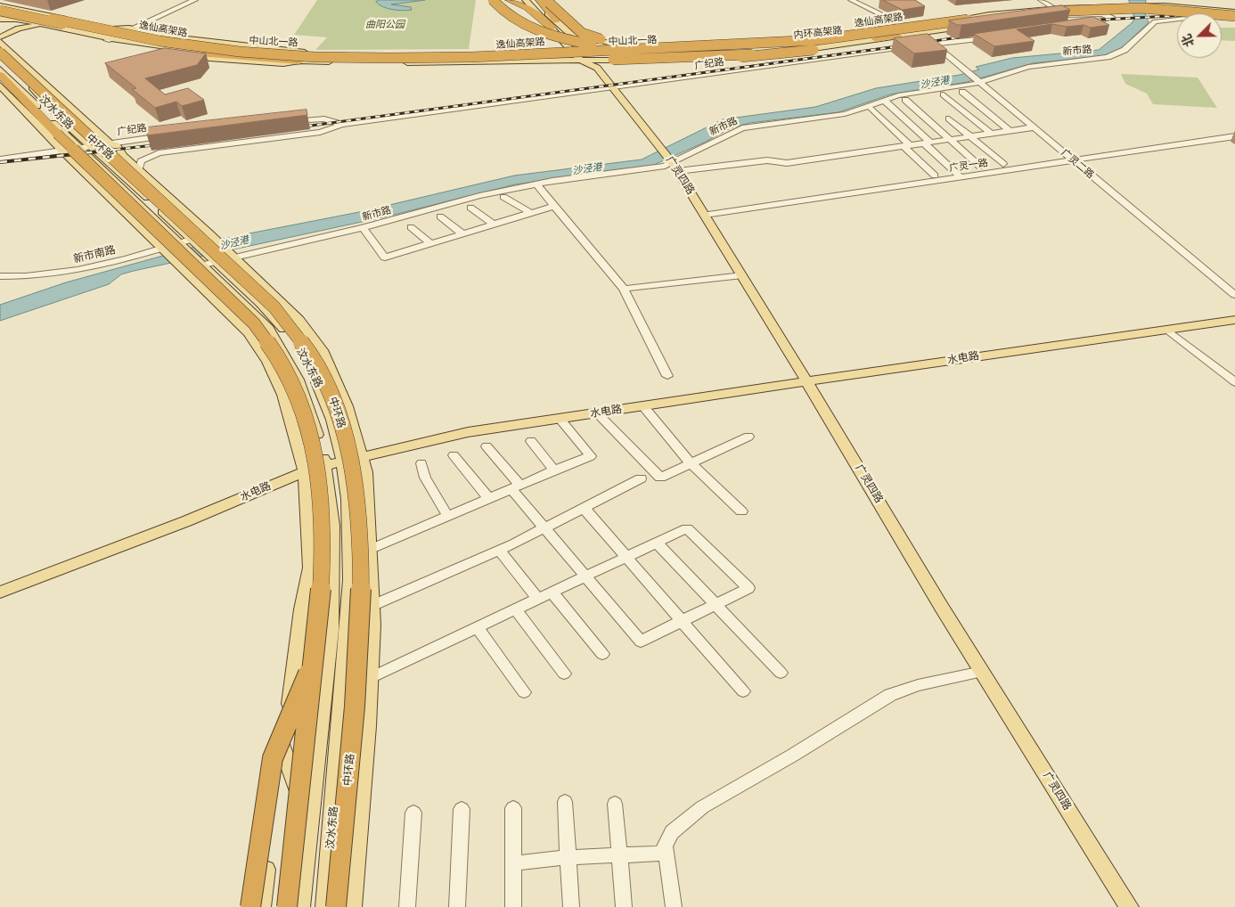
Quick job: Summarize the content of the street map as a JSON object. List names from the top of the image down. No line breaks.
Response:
{"streets":{"highway":["逸仙高架路","内环高架路","中环路"],"main road":["中山北一路","汶水东路","广灵四路","水电路"],"street":["新市路","广纪路","广灵二路","广灵一路","新市南路"]},"crossings":[["逸仙高架路","内环高架路"],["逸仙高架路","中山北一路"],["内环高架路","中山北一路"],["中山北一路","新市路"],["中山北一路","广灵二路"],["中山北一路","广灵四路"],["新市路","汶水东路"],["新市路","广灵二路"],["新市路","广灵四路"],["新市路","新市南路"],["广纪路","汶水东路"],["广纪路","广灵二路"],["广纪路","广灵四路"],["汶水东路","新市南路"],["汶水东路","水电路"],["广灵二路","广灵一路"],["广灵一路","广灵四路"],["广灵四路","水电路"]],"water":["沙泾港"],"parks":["曲阳公园"],"north":"bottom left"}
